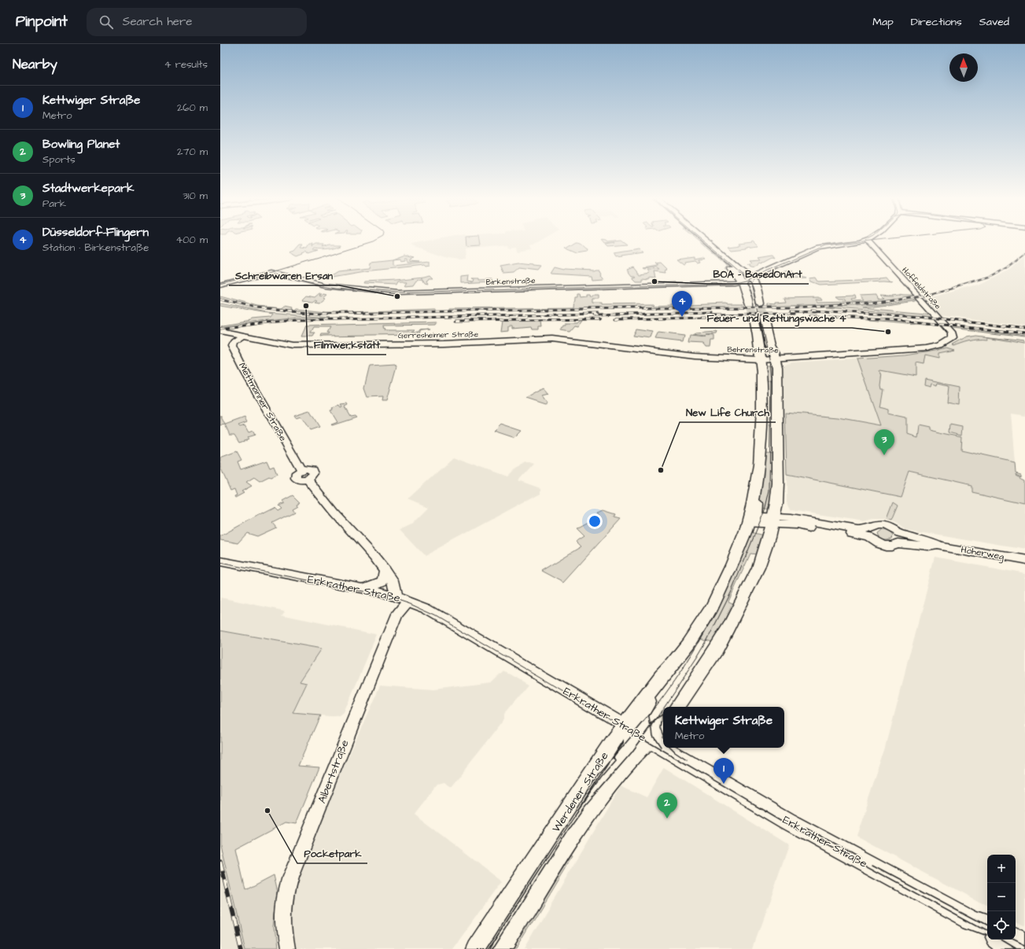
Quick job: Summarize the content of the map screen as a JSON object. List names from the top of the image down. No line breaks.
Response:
{"streets":{"main road":["Erkrather Straße","Werdener Straße"],"street":["Birkenstraße","Hoffeldstraße","Gerresheimer Straße","Behrenstraße","Mettmanner Straße","Höherweg","Albertstraße"]},"crossings":[["Birkenstraße","Hoffeldstraße"],["Hoffeldstraße","Behrenstraße"],["Gerresheimer Straße","Behrenstraße"],["Gerresheimer Straße","Mettmanner Straße"],["Mettmanner Straße","Erkrather Straße"],["Mettmanner Straße","Albertstraße"],["Erkrather Straße","Albertstraße"],["Erkrather Straße","Werdener Straße"]],"places":["BOA – BasedOnArt","Schreibwaren Ersan","Filmwerkstatt","Feuer- und Rettungswache 4","New Life Church","Pocketpark"],"north":"top","page":{"header":"Pinpoint","search":"Search here","nav":["Map","Directions","Saved"],"heading":["Nearby","4 results"],"list":[{"mark":"1","name":"Kettwiger Straße","note":"Metro","value":"260 m"},{"mark":"2","name":"Bowling Planet","note":"Sports","value":"270 m"},{"mark":"3","name":"Stadtwerkepark","note":"Park","value":"310 m"},{"mark":"4","name":"Düsseldorf-Flingern","note":"Station · Birkenstraße","value":"400 m"}],"pins":["4","3","1","2"],"popup":["Kettwiger Straße","Metro"],"map_buttons":["+","−"]}}
